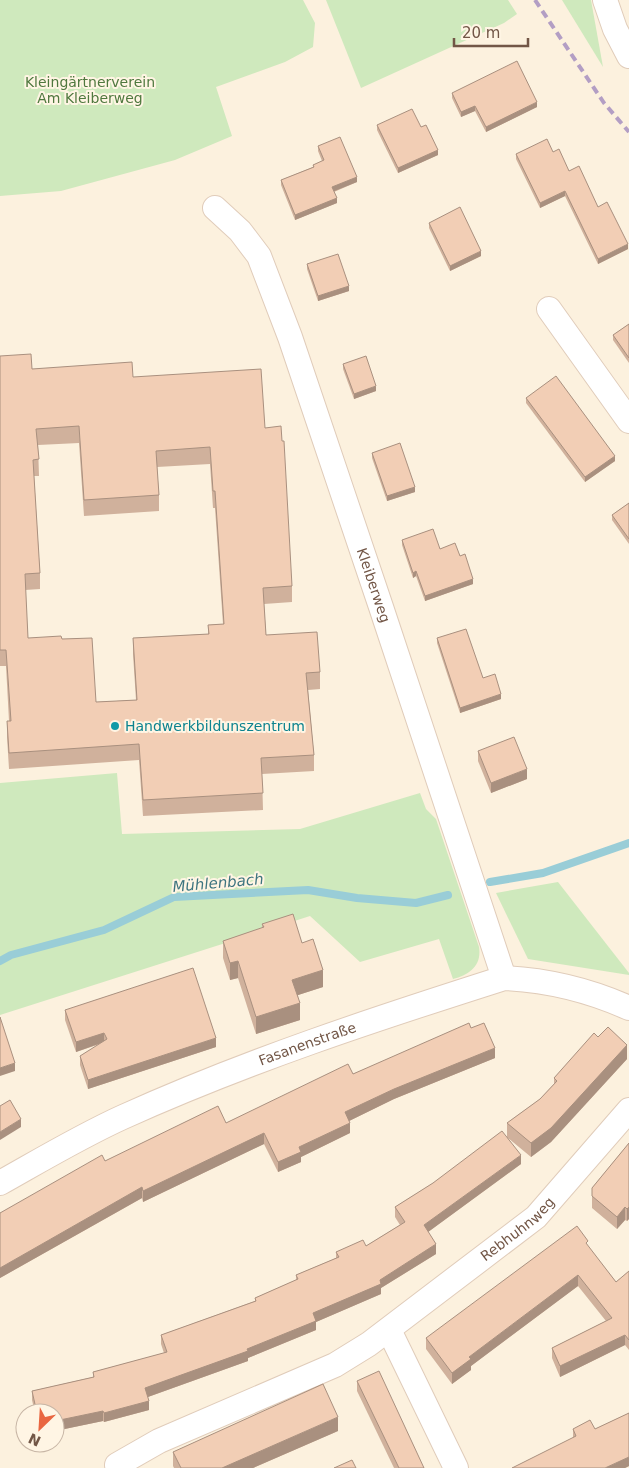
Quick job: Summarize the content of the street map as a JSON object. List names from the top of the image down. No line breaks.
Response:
{"streets":{"street":["Kleiberweg","Fasanenstraße","Rebhuhnweg"]},"crossings":[["Kleiberweg","Fasanenstraße"]],"water":["Mühlenbach"],"parks":["Kleingärtnerverein Am Kleiberweg"],"places":["Handwerkbildunszentrum"],"scale_bar":"20 m","north":"bottom left"}
